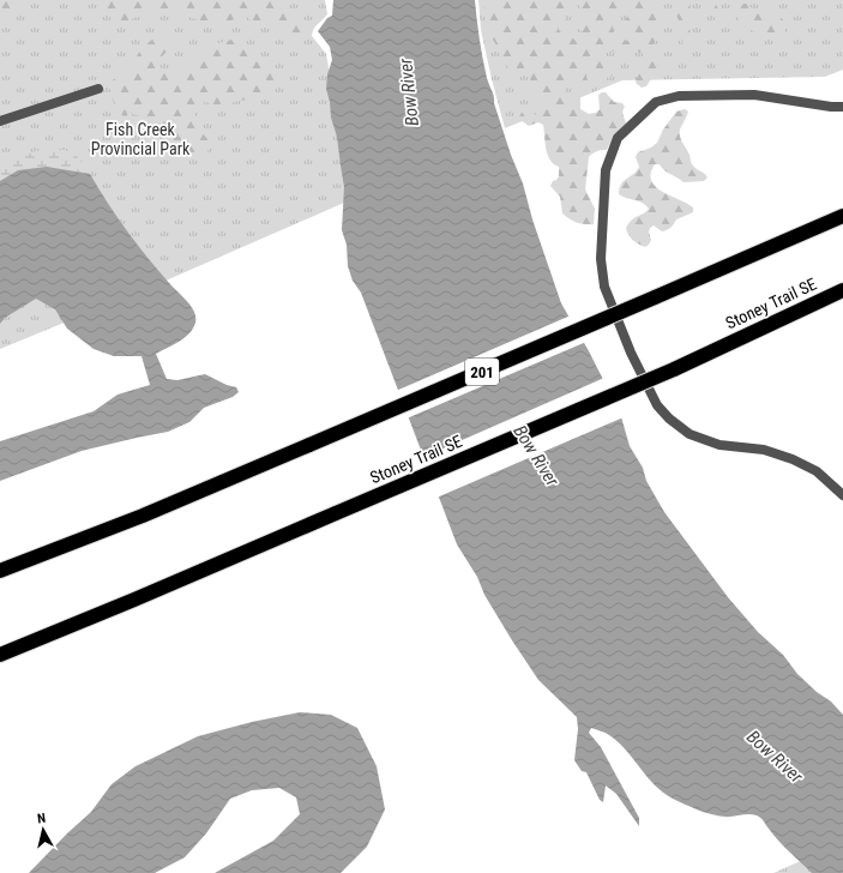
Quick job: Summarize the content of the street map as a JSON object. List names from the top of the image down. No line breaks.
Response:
{"streets":{"highway":["Stoney Trail SE","201"]},"water":["Bow River"],"parks":["Fish Creek Provincial Park"],"north":"top"}
